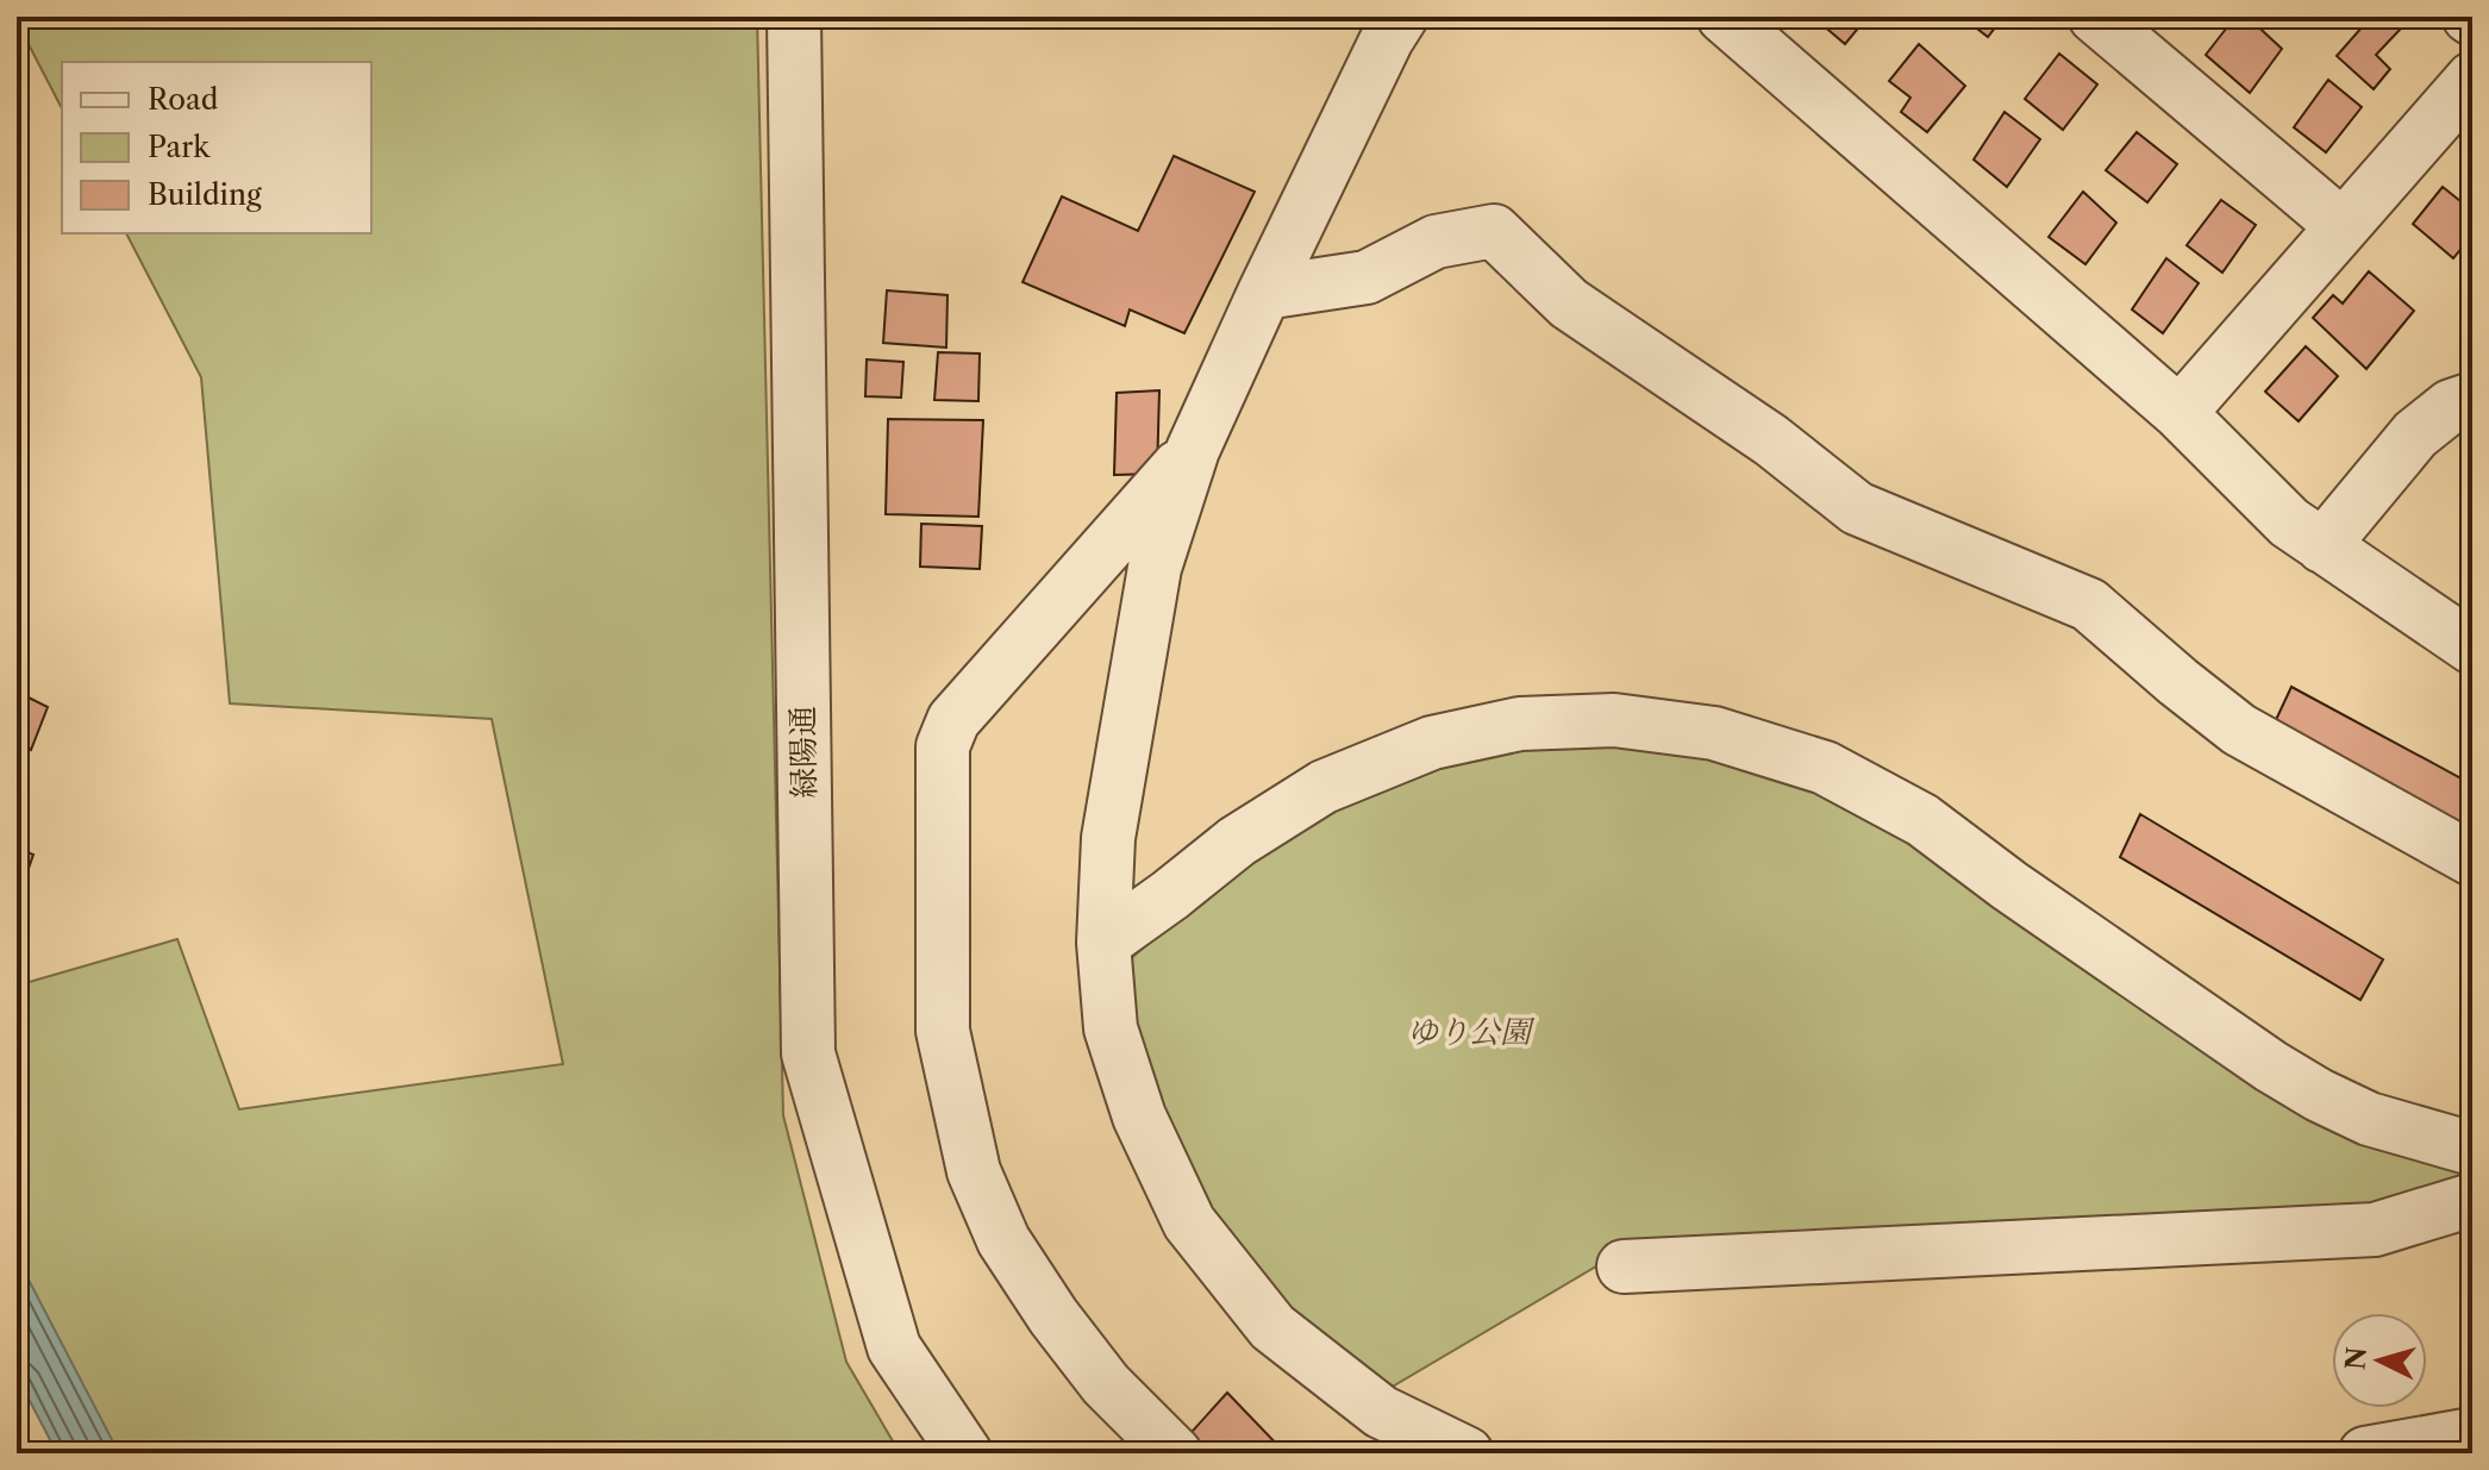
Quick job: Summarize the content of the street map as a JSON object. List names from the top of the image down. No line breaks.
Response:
{"streets":{"street":["緑陽通"]},"parks":["ゆり公園"],"legend":["Road","Park","Building"],"north":"left"}
